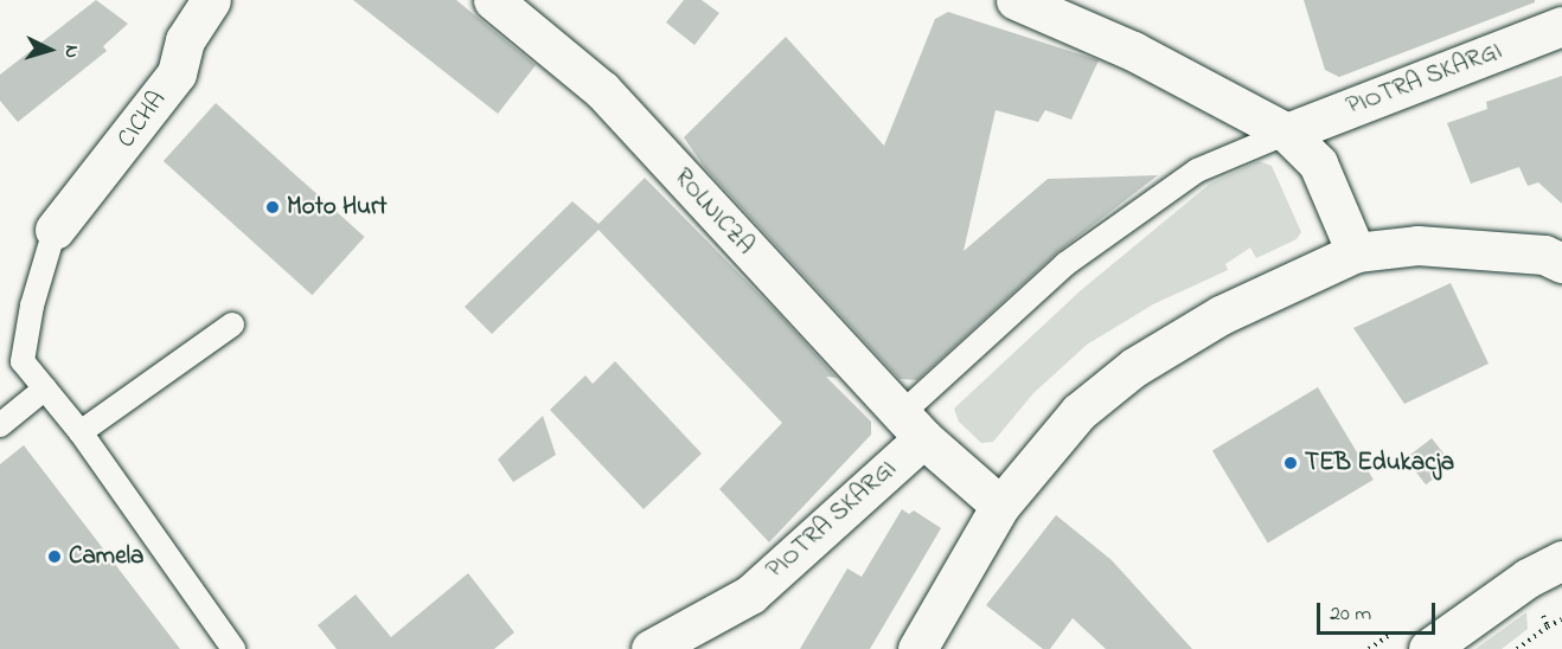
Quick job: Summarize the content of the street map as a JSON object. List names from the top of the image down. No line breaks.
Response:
{"streets":{"street":["PIOTRA SKARGI","CICHA","ROLNICZA"]},"crossings":[["PIOTRA SKARGI","ROLNICZA"]],"places":["Moto Hurt","TEB Edukacja","Camela"],"scale_bar":"20 m","north":"right"}
